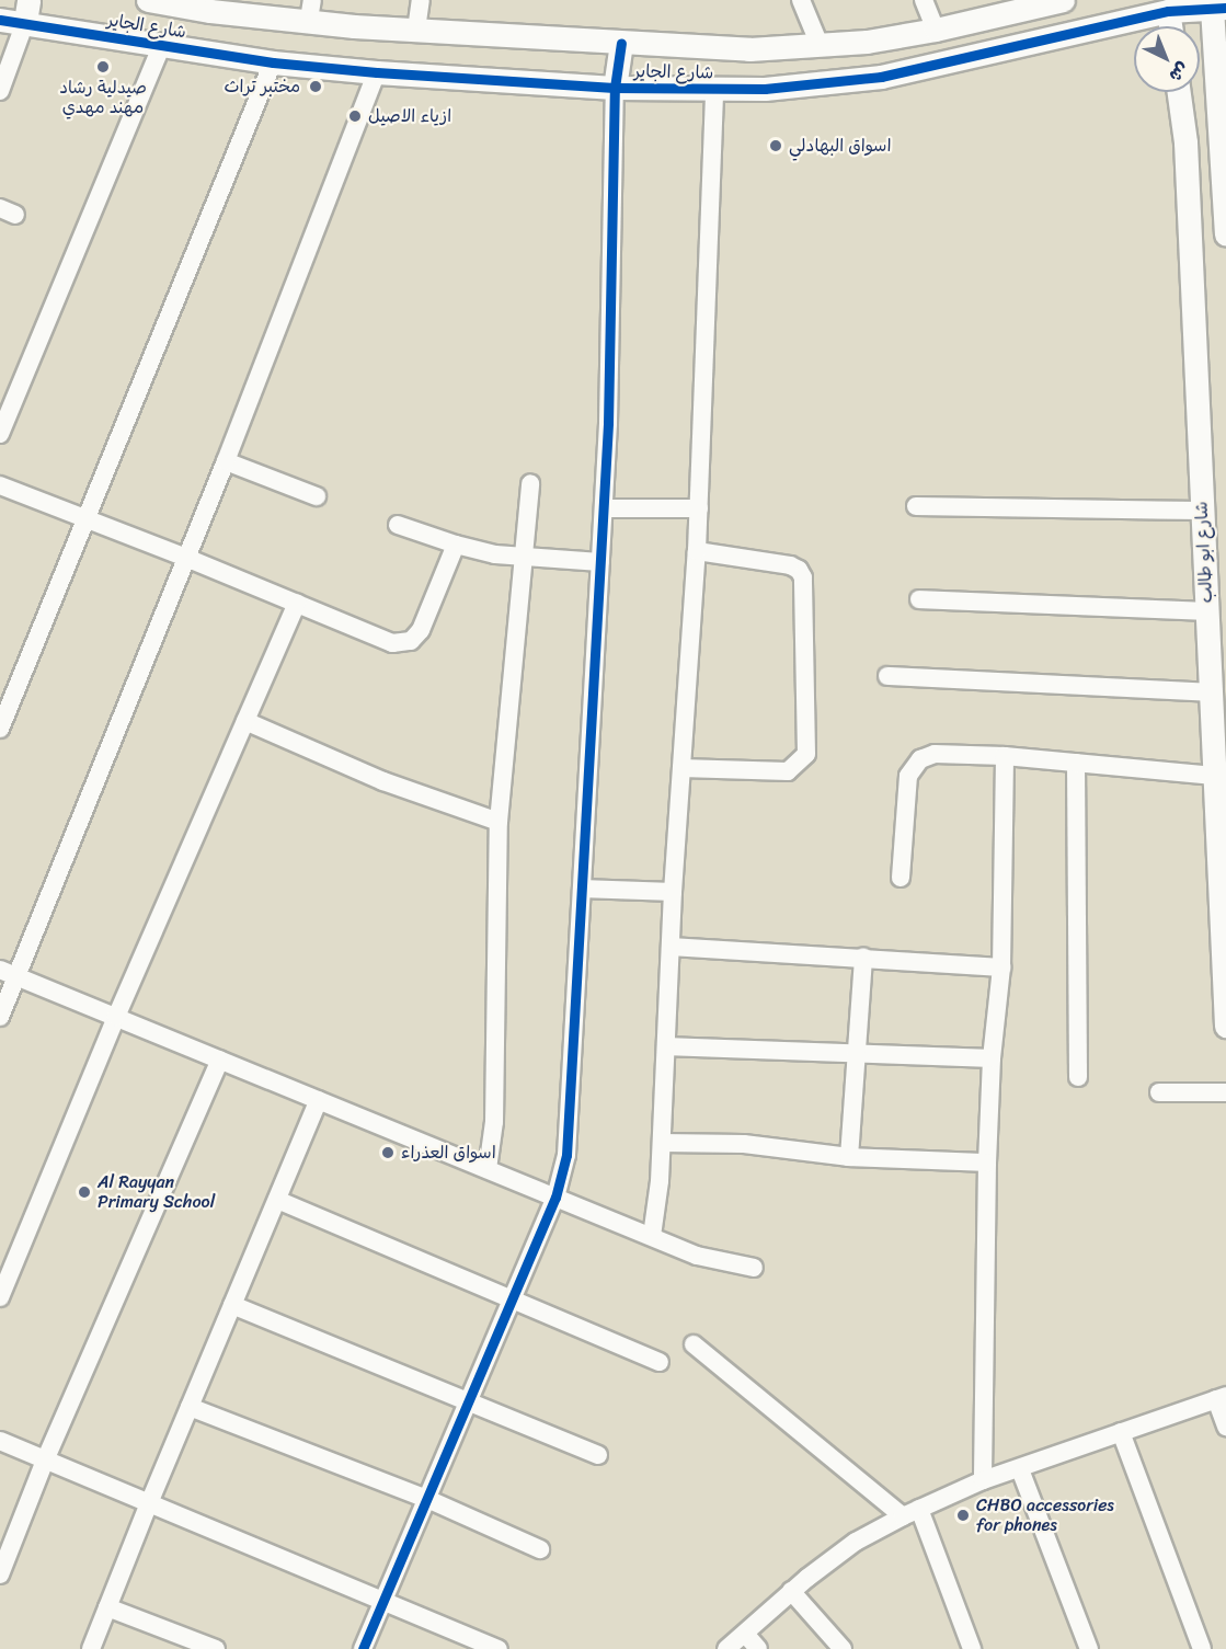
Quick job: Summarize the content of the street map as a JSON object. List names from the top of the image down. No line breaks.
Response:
{"streets":{"street":["شارع الجاير","شارع ابو طالب"]},"places":["صيدلية رشاد مهند مهدي","مختبر تراث","ازياء الاصيل","اسواق البهادلي","اسواق العذراء","Al Rayyan Primary School","CHBO accessories for phones"],"north":"bottom right"}
